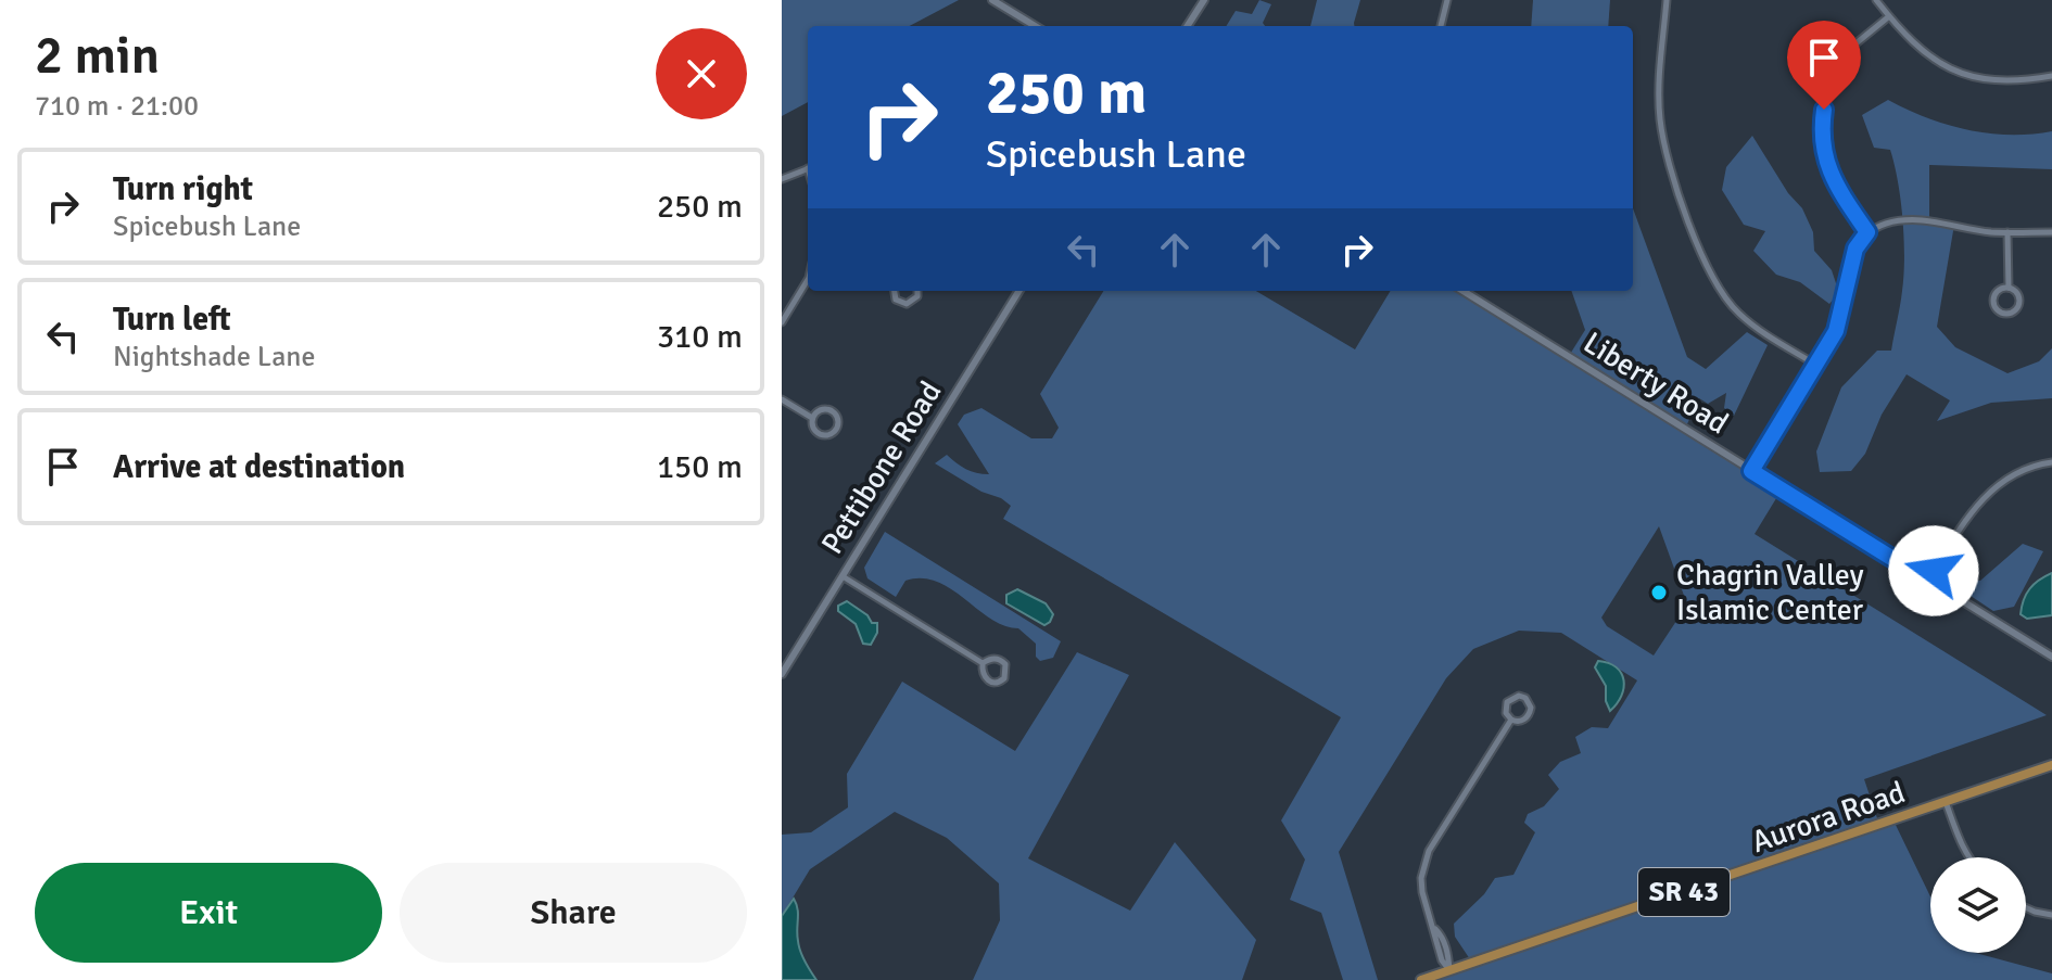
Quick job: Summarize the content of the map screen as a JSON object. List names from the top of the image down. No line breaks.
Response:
{"streets":{"main road":["Aurora Road","SR 43"],"street":["Liberty Road","Pettibone Road"]},"places":["Chagrin Valley Islamic Center"],"page":{"heading":["2 min","710 m · 21:00"],"turn":["250 m","Spicebush Lane"],"list":[{"name":"Turn right","note":"Spicebush Lane","value":"250 m"},{"name":"Turn left","note":"Nightshade Lane","value":"310 m"},{"name":"Arrive at destination","value":"150 m"}],"buttons":["Exit","Share"]}}
